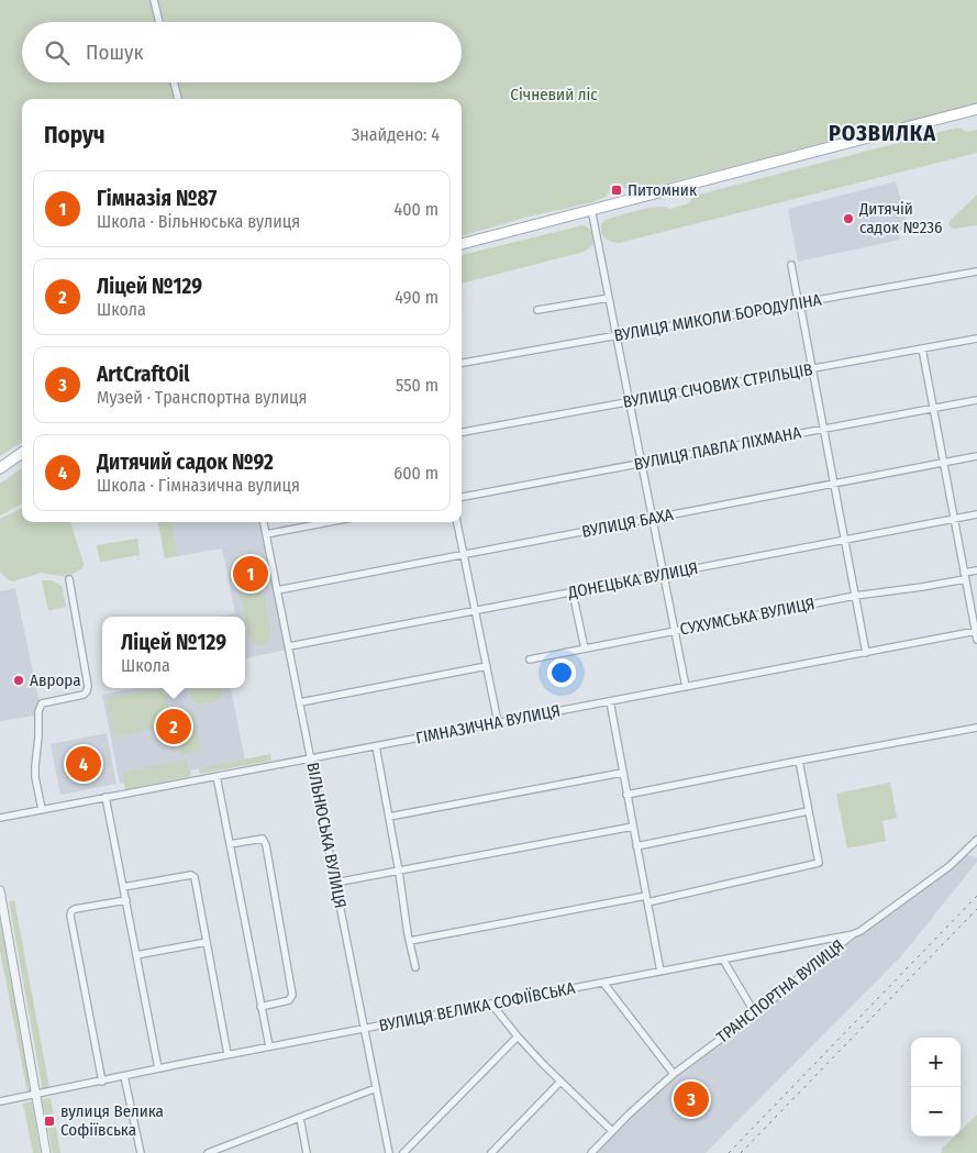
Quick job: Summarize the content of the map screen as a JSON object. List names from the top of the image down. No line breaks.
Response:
{"streets":{"street":["ВУЛИЦЯ МИКОЛИ БОРОДУЛІНА","ВУЛИЦЯ СІЧОВИХ СТРІЛЬЦІВ","ВУЛИЦЯ ПАВЛА ЛІХМАНА","ВУЛИЦЯ БАХА","ДОНЕЦЬКА ВУЛИЦЯ","СУХУМСЬКА ВУЛИЦЯ","ГІМНАЗИЧНА ВУЛИЦЯ","ВІЛЬНЮСЬКА ВУЛИЦЯ","ТРАНСПОРТНА ВУЛИЦЯ","ВУЛИЦЯ ВЕЛИКА СОФІЇВСЬКА"]},"crossings":[["ВУЛИЦЯ БАХА","ВІЛЬНЮСЬКА ВУЛИЦЯ"],["ДОНЕЦЬКА ВУЛИЦЯ","ВІЛЬНЮСЬКА ВУЛИЦЯ"],["ГІМНАЗИЧНА ВУЛИЦЯ","ВІЛЬНЮСЬКА ВУЛИЦЯ"],["ВІЛЬНЮСЬКА ВУЛИЦЯ","ВУЛИЦЯ ВЕЛИКА СОФІЇВСЬКА"],["ТРАНСПОРТНА ВУЛИЦЯ","ВУЛИЦЯ ВЕЛИКА СОФІЇВСЬКА"]],"districts":["РОЗВИЛКА"],"parks":["Січневий ліс"],"places":{"transit":["Питомник","вулиця Велика Софіївська"],"other":["Дитячій садок №236","Аврора"]},"page":{"search":"Пошук","heading":["Поруч","Знайдено: 4"],"list":[{"mark":"1","name":"Гімназія №87","note":"Школа · Вільнюська вулиця","value":"400 m"},{"mark":"2","name":"Ліцей №129","note":"Школа","value":"490 m"},{"mark":"3","name":"ArtCraftOil","note":"Музей · Транспортна вулиця","value":"550 m"},{"mark":"4","name":"Дитячий садок №92","note":"Школа · Гімназична вулиця","value":"600 m"}],"pins":["1","2","4","3"],"popup":["Ліцей №129","Школа"],"map_buttons":["+","−"]}}
